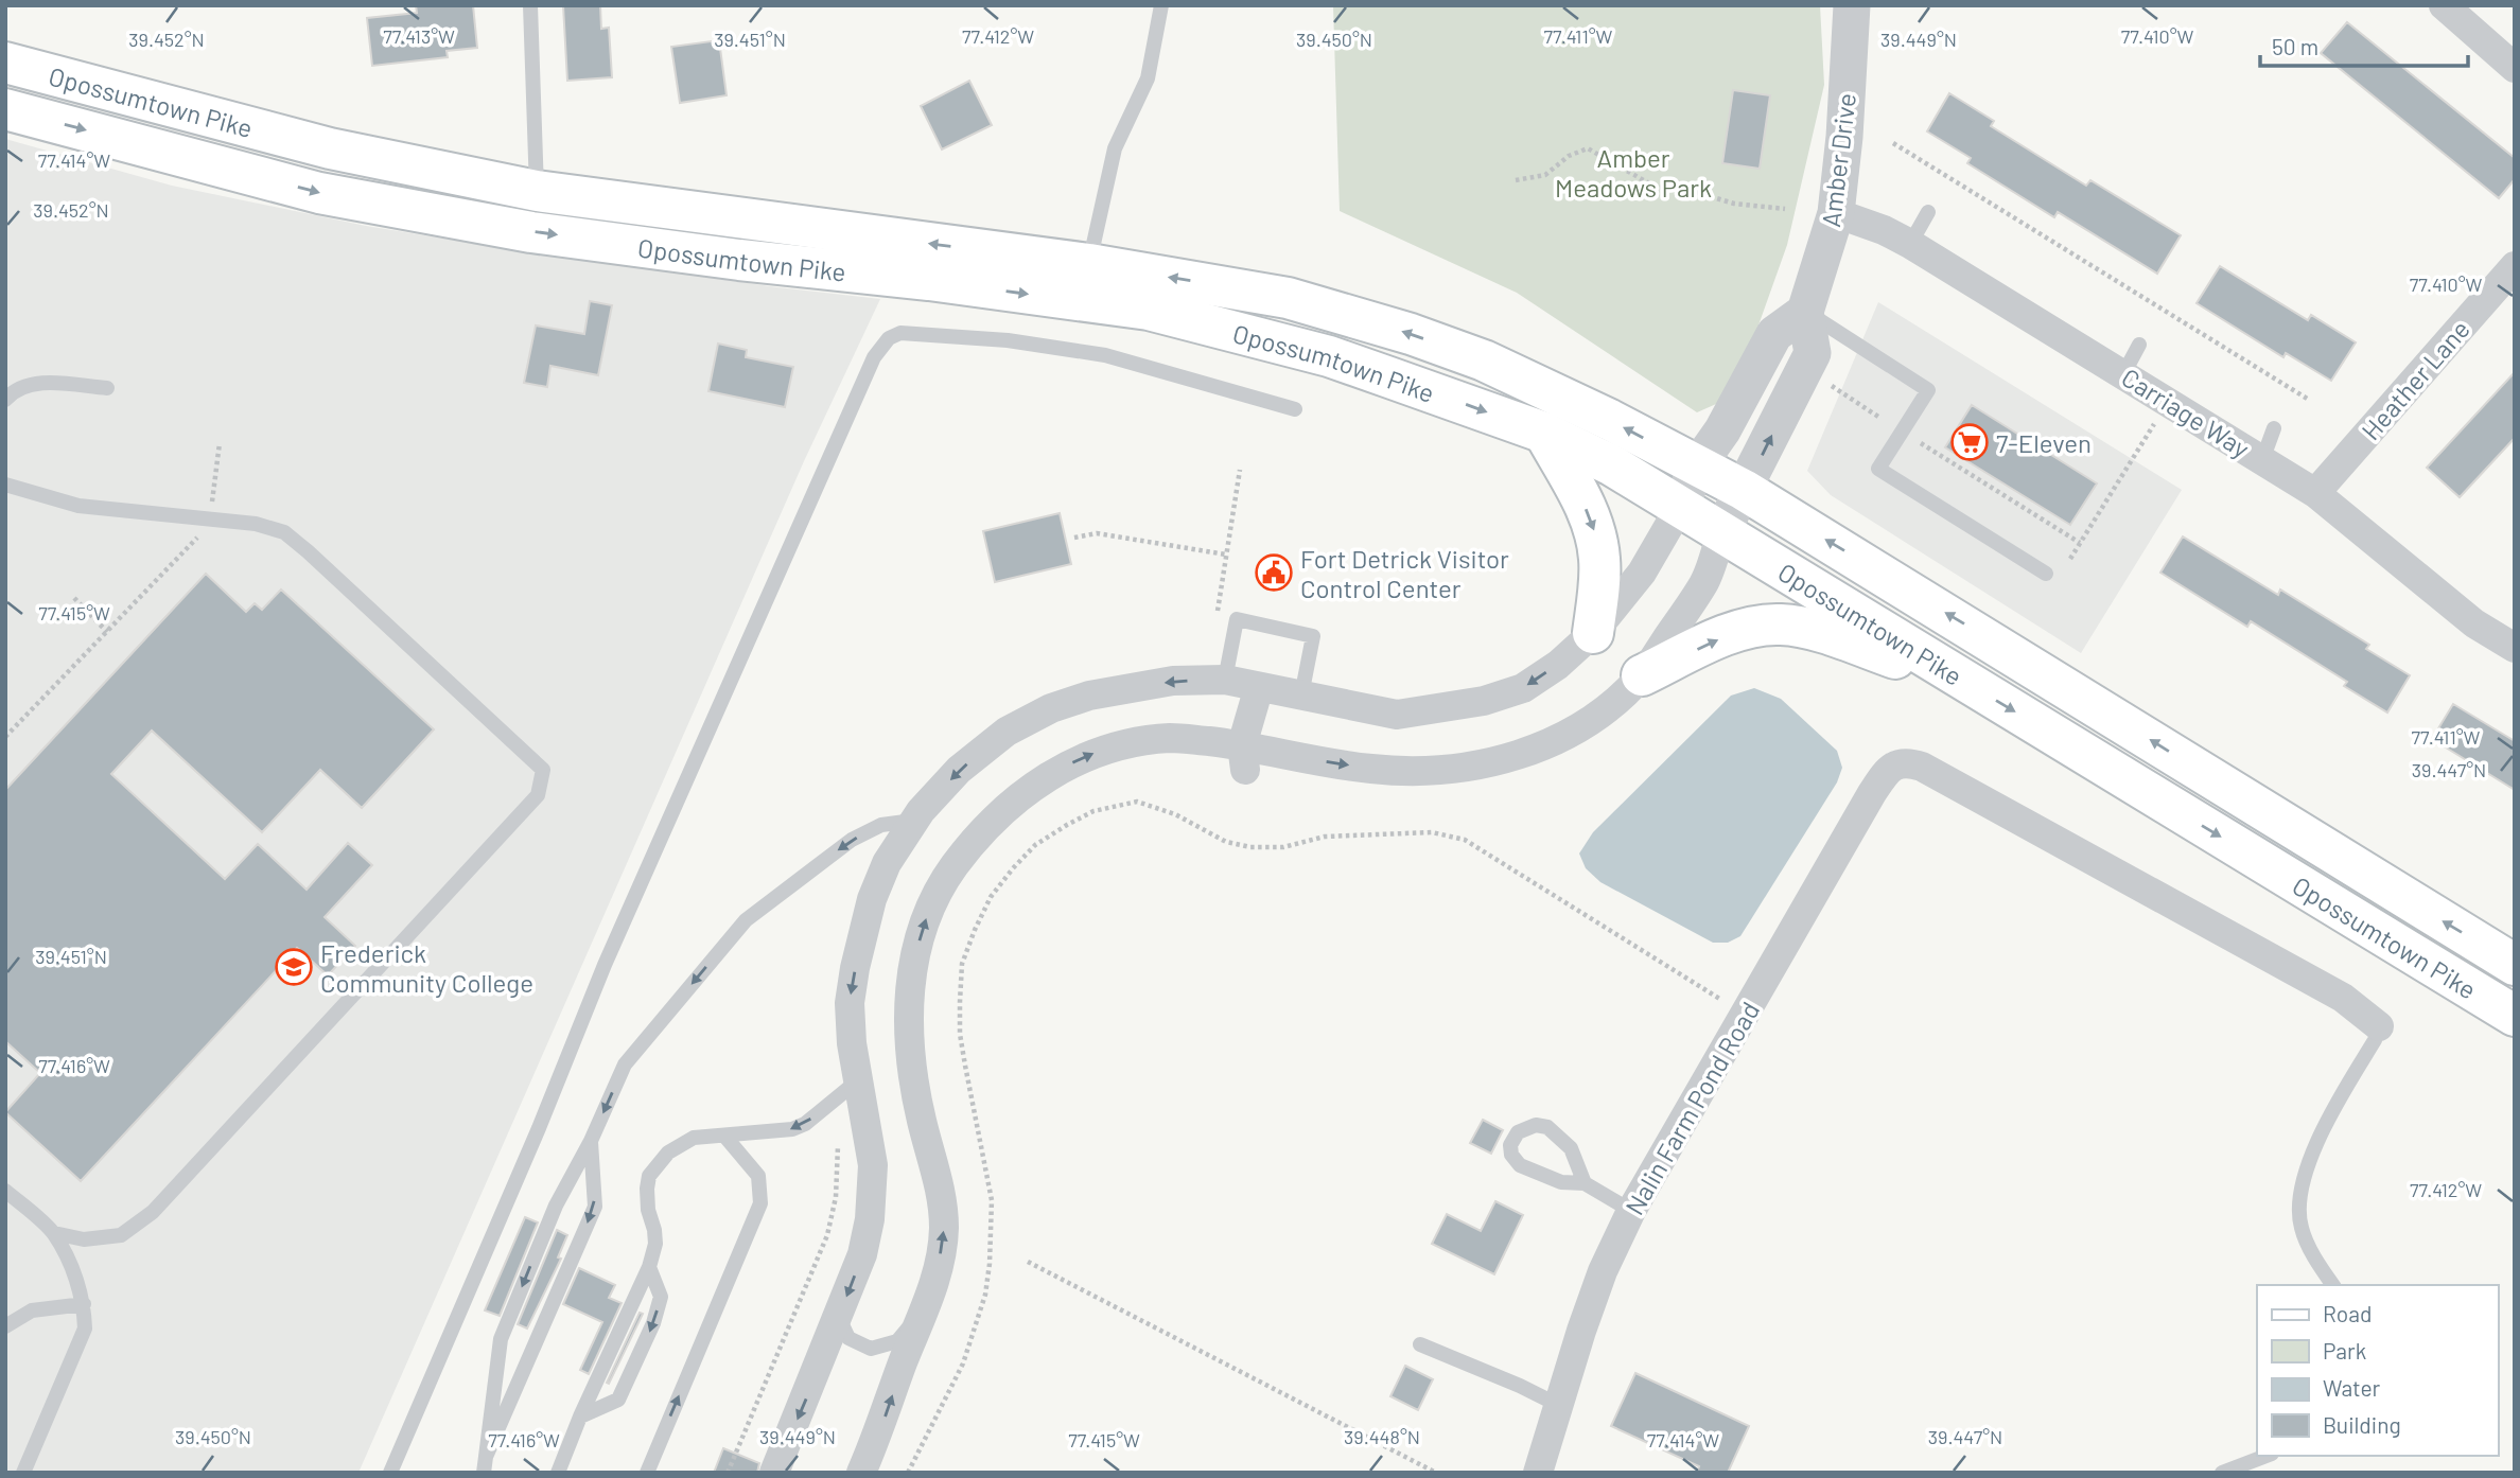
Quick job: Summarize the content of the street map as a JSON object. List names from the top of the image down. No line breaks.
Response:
{"streets":{"main road":["Opossumtown Pike"],"street":["Amber Drive","Heather Lane","Carriage Way","Nalin Farm Pond Road"]},"crossings":[["Opossumtown Pike","Amber Drive"],["Amber Drive","Carriage Way"],["Heather Lane","Carriage Way"]],"parks":["Amber Meadows Park"],"places":{"supermarket":["7-Eleven"],"public building":["Fort Detrick Visitor Control Center"],"school or university":["Frederick Community College"]},"legend":["Road","Park","Water","Building"],"scale_bar":"50 m","coordinates":["77.413°W","77.412°W","77.411°W","77.410°W","39.452°N","39.451°N","39.450°N","39.449°N","77.414°W","77.415°W","39.447°N","77.416°W","39.448°N"]}
